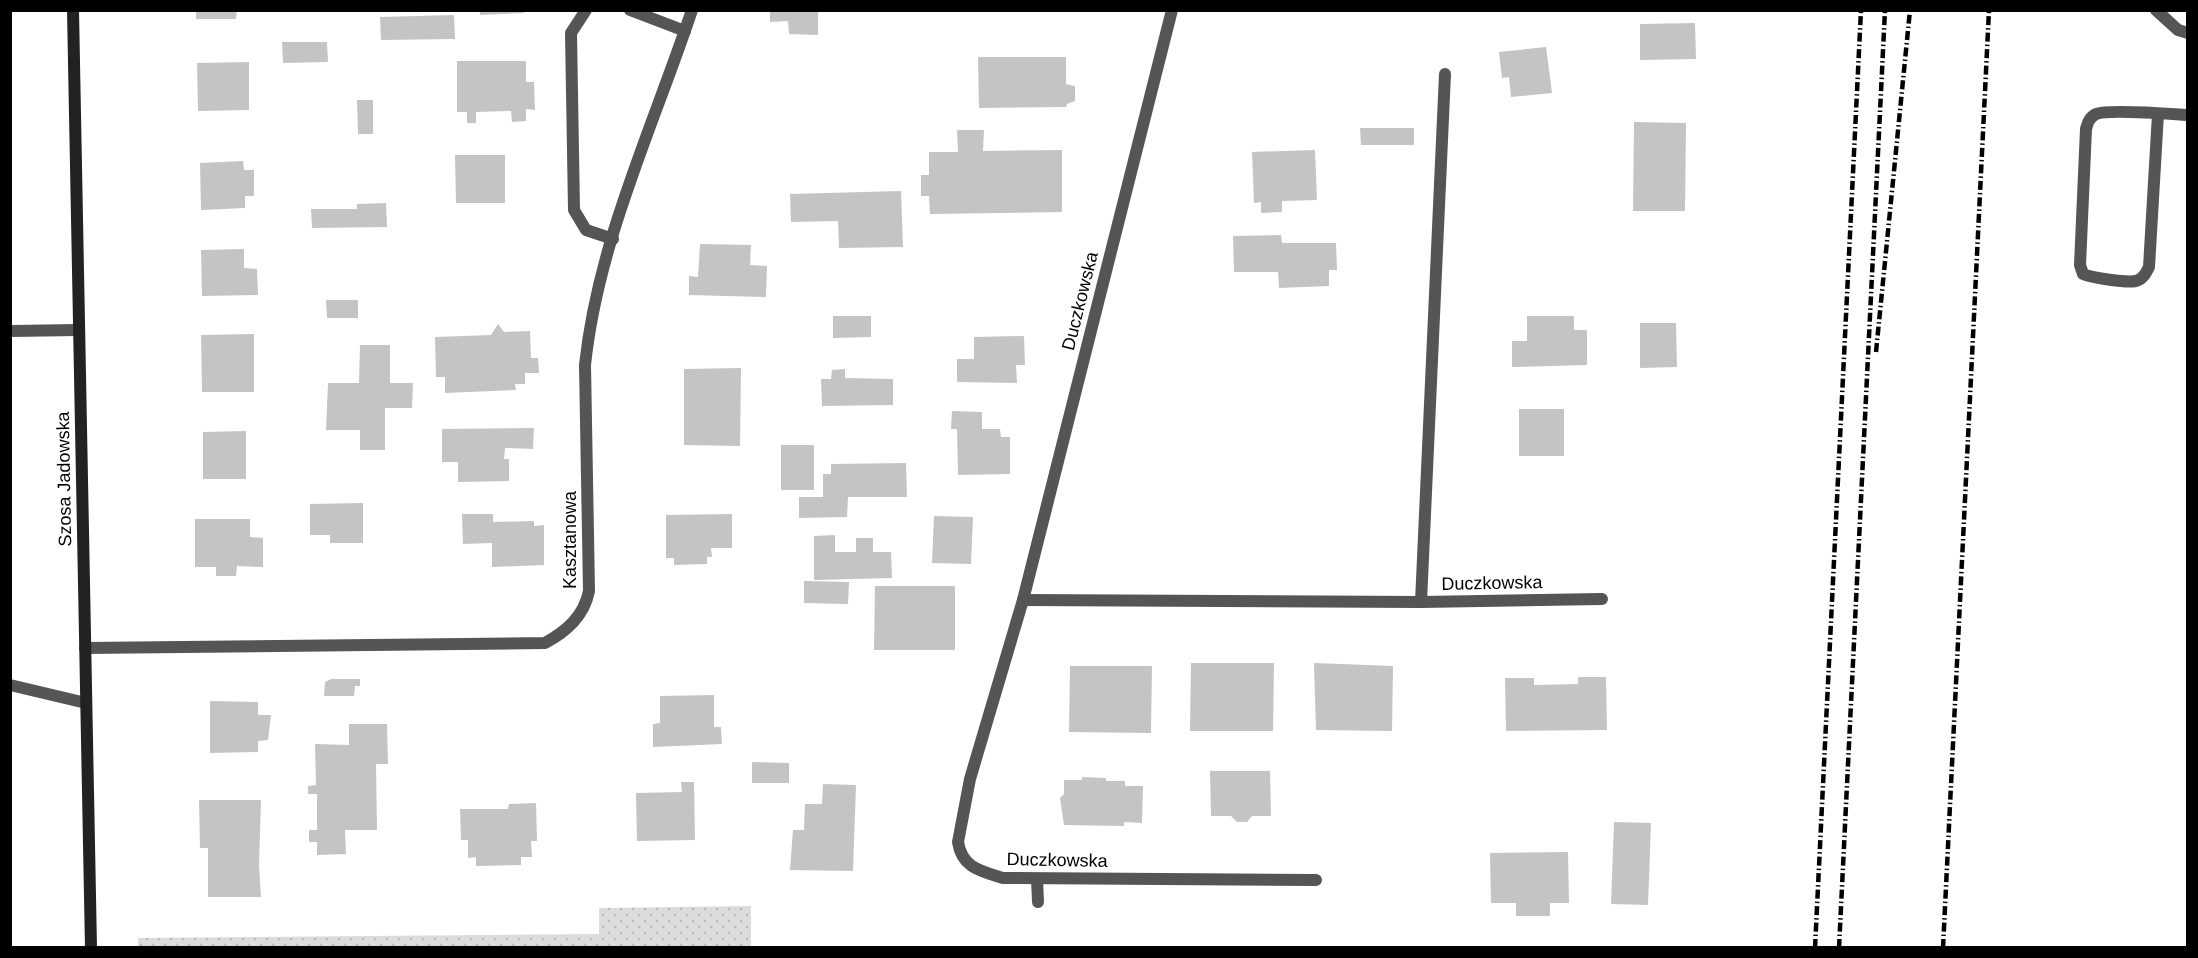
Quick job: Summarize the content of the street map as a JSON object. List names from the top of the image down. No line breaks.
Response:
{"streets":{"main road":["Szosa Jadowska"],"street":["Duczkowska","Kasztanowa"]},"crossings":[["Szosa Jadowska","Kasztanowa"]]}
